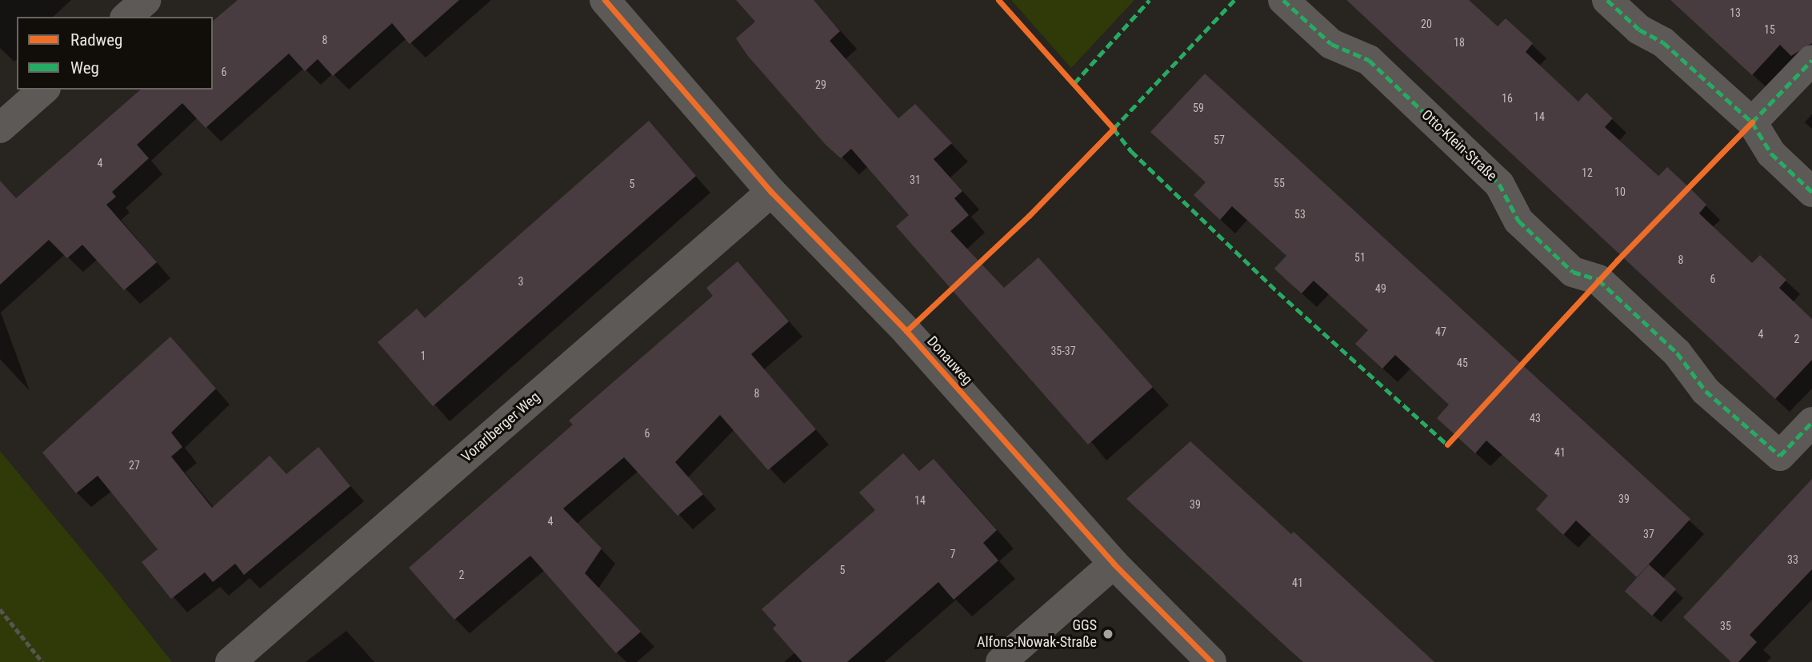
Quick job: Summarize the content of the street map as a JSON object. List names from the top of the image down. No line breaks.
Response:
{"streets":{"street":["Otto-Klein-Straße","Donauweg","Vorarlberger Weg"]},"crossings":[["Donauweg","Vorarlberger Weg"]],"places":["GGS Alfons-Nowak-Straße"],"house_numbers":["13","20","15","8","18","6","29","16","59","14","57","4","12","31","55","5","10","53","51","8","6","3","49","47","4","2","35-37","1","45","8","43","6","41","27","39","14","39","4","37","7","33","5","2","41","35"],"legend":["Radweg","Weg"]}
